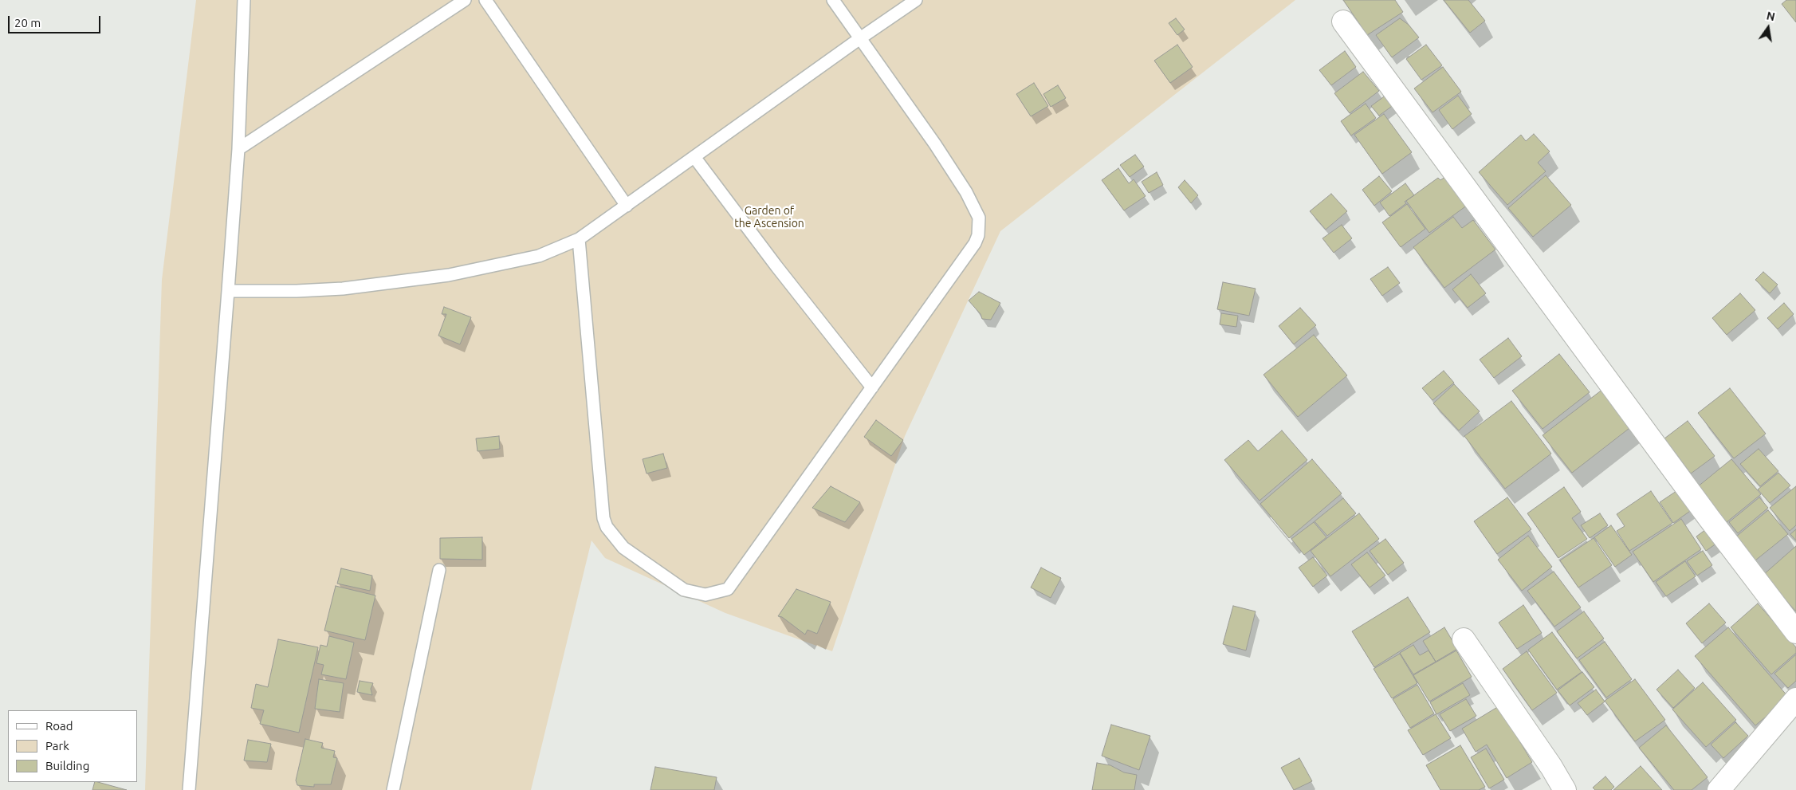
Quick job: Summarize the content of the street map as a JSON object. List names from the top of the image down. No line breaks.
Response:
{"parks":["Garden of the Ascension"],"legend":["Road","Park","Building"],"scale_bar":"20 m","north":"top"}
